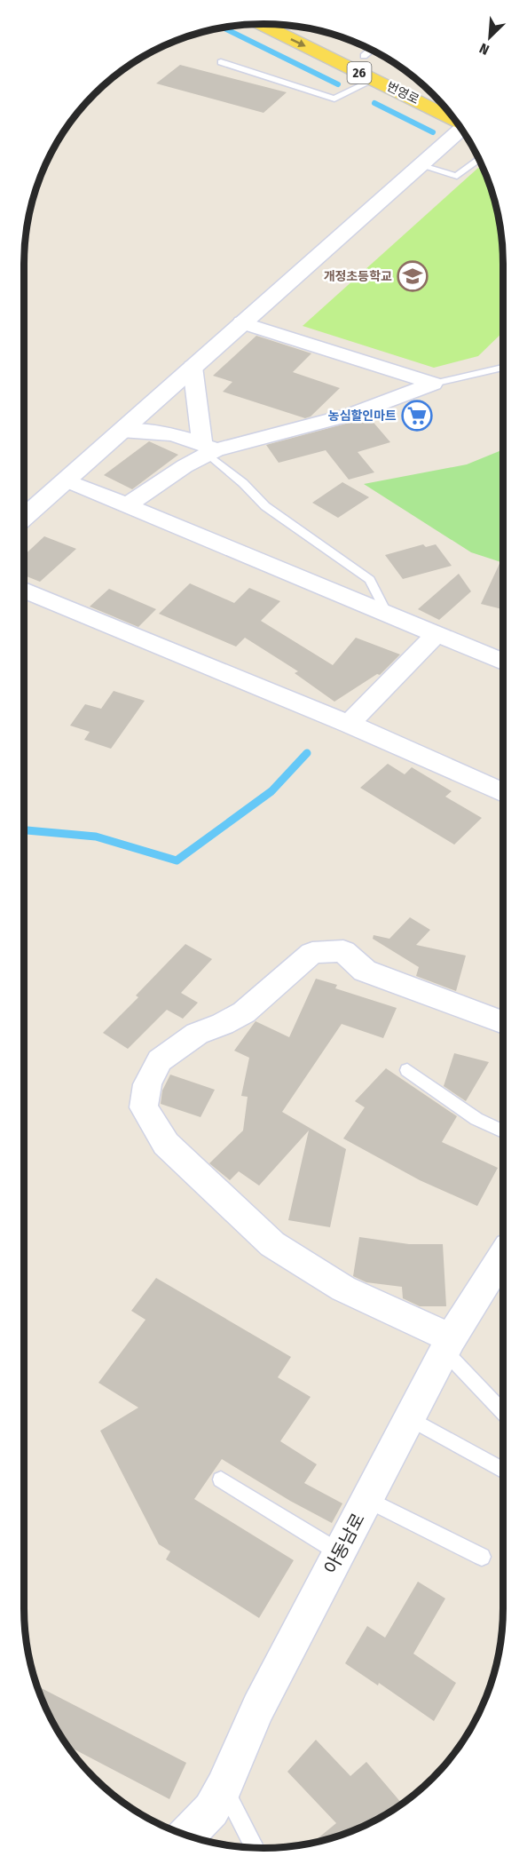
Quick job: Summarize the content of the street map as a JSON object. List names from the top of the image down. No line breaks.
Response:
{"streets":{"main road":["26","번영로"],"street":["아동남로"]},"places":{"school or university":["개정초등학교"],"supermarket":["농심할인마트"]},"north":"bottom left"}
